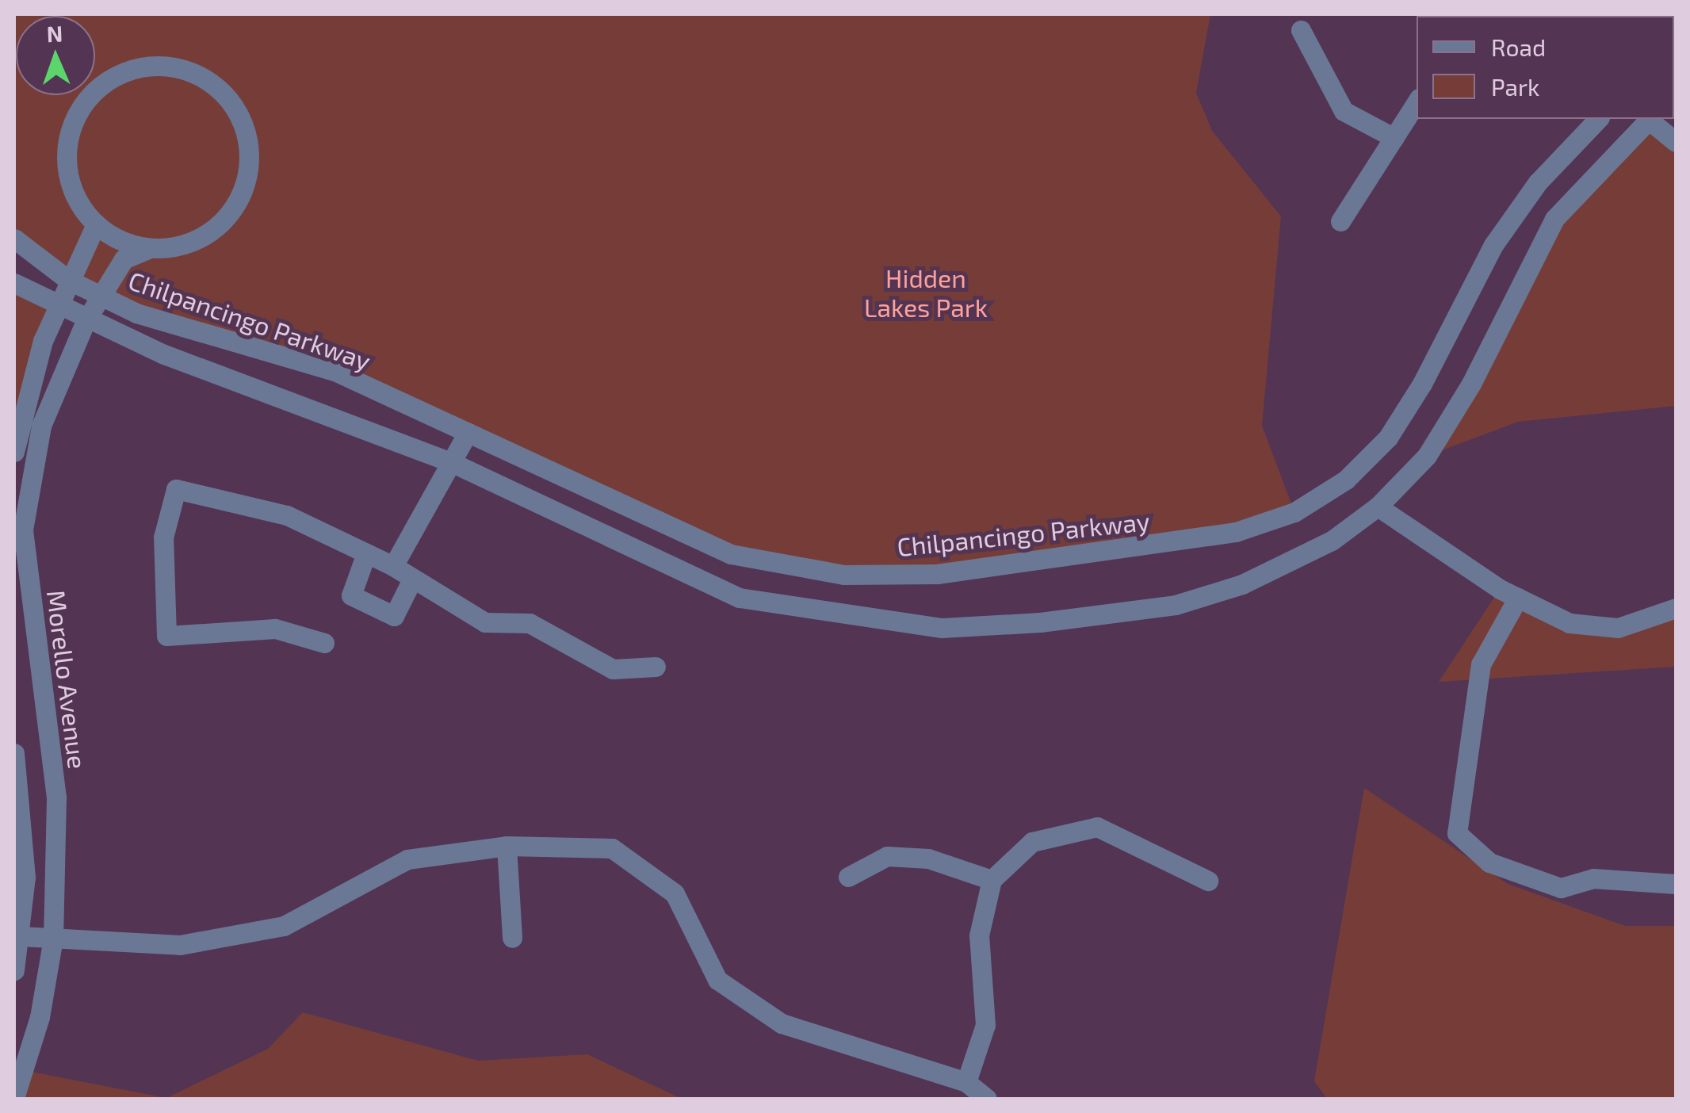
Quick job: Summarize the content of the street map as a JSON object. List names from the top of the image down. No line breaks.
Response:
{"streets":{"street":["Chilpancingo Parkway","Morello Avenue"]},"crossings":[["Chilpancingo Parkway","Morello Avenue"]],"parks":["Hidden Lakes Park"],"legend":["Road","Park"],"north":"top"}
